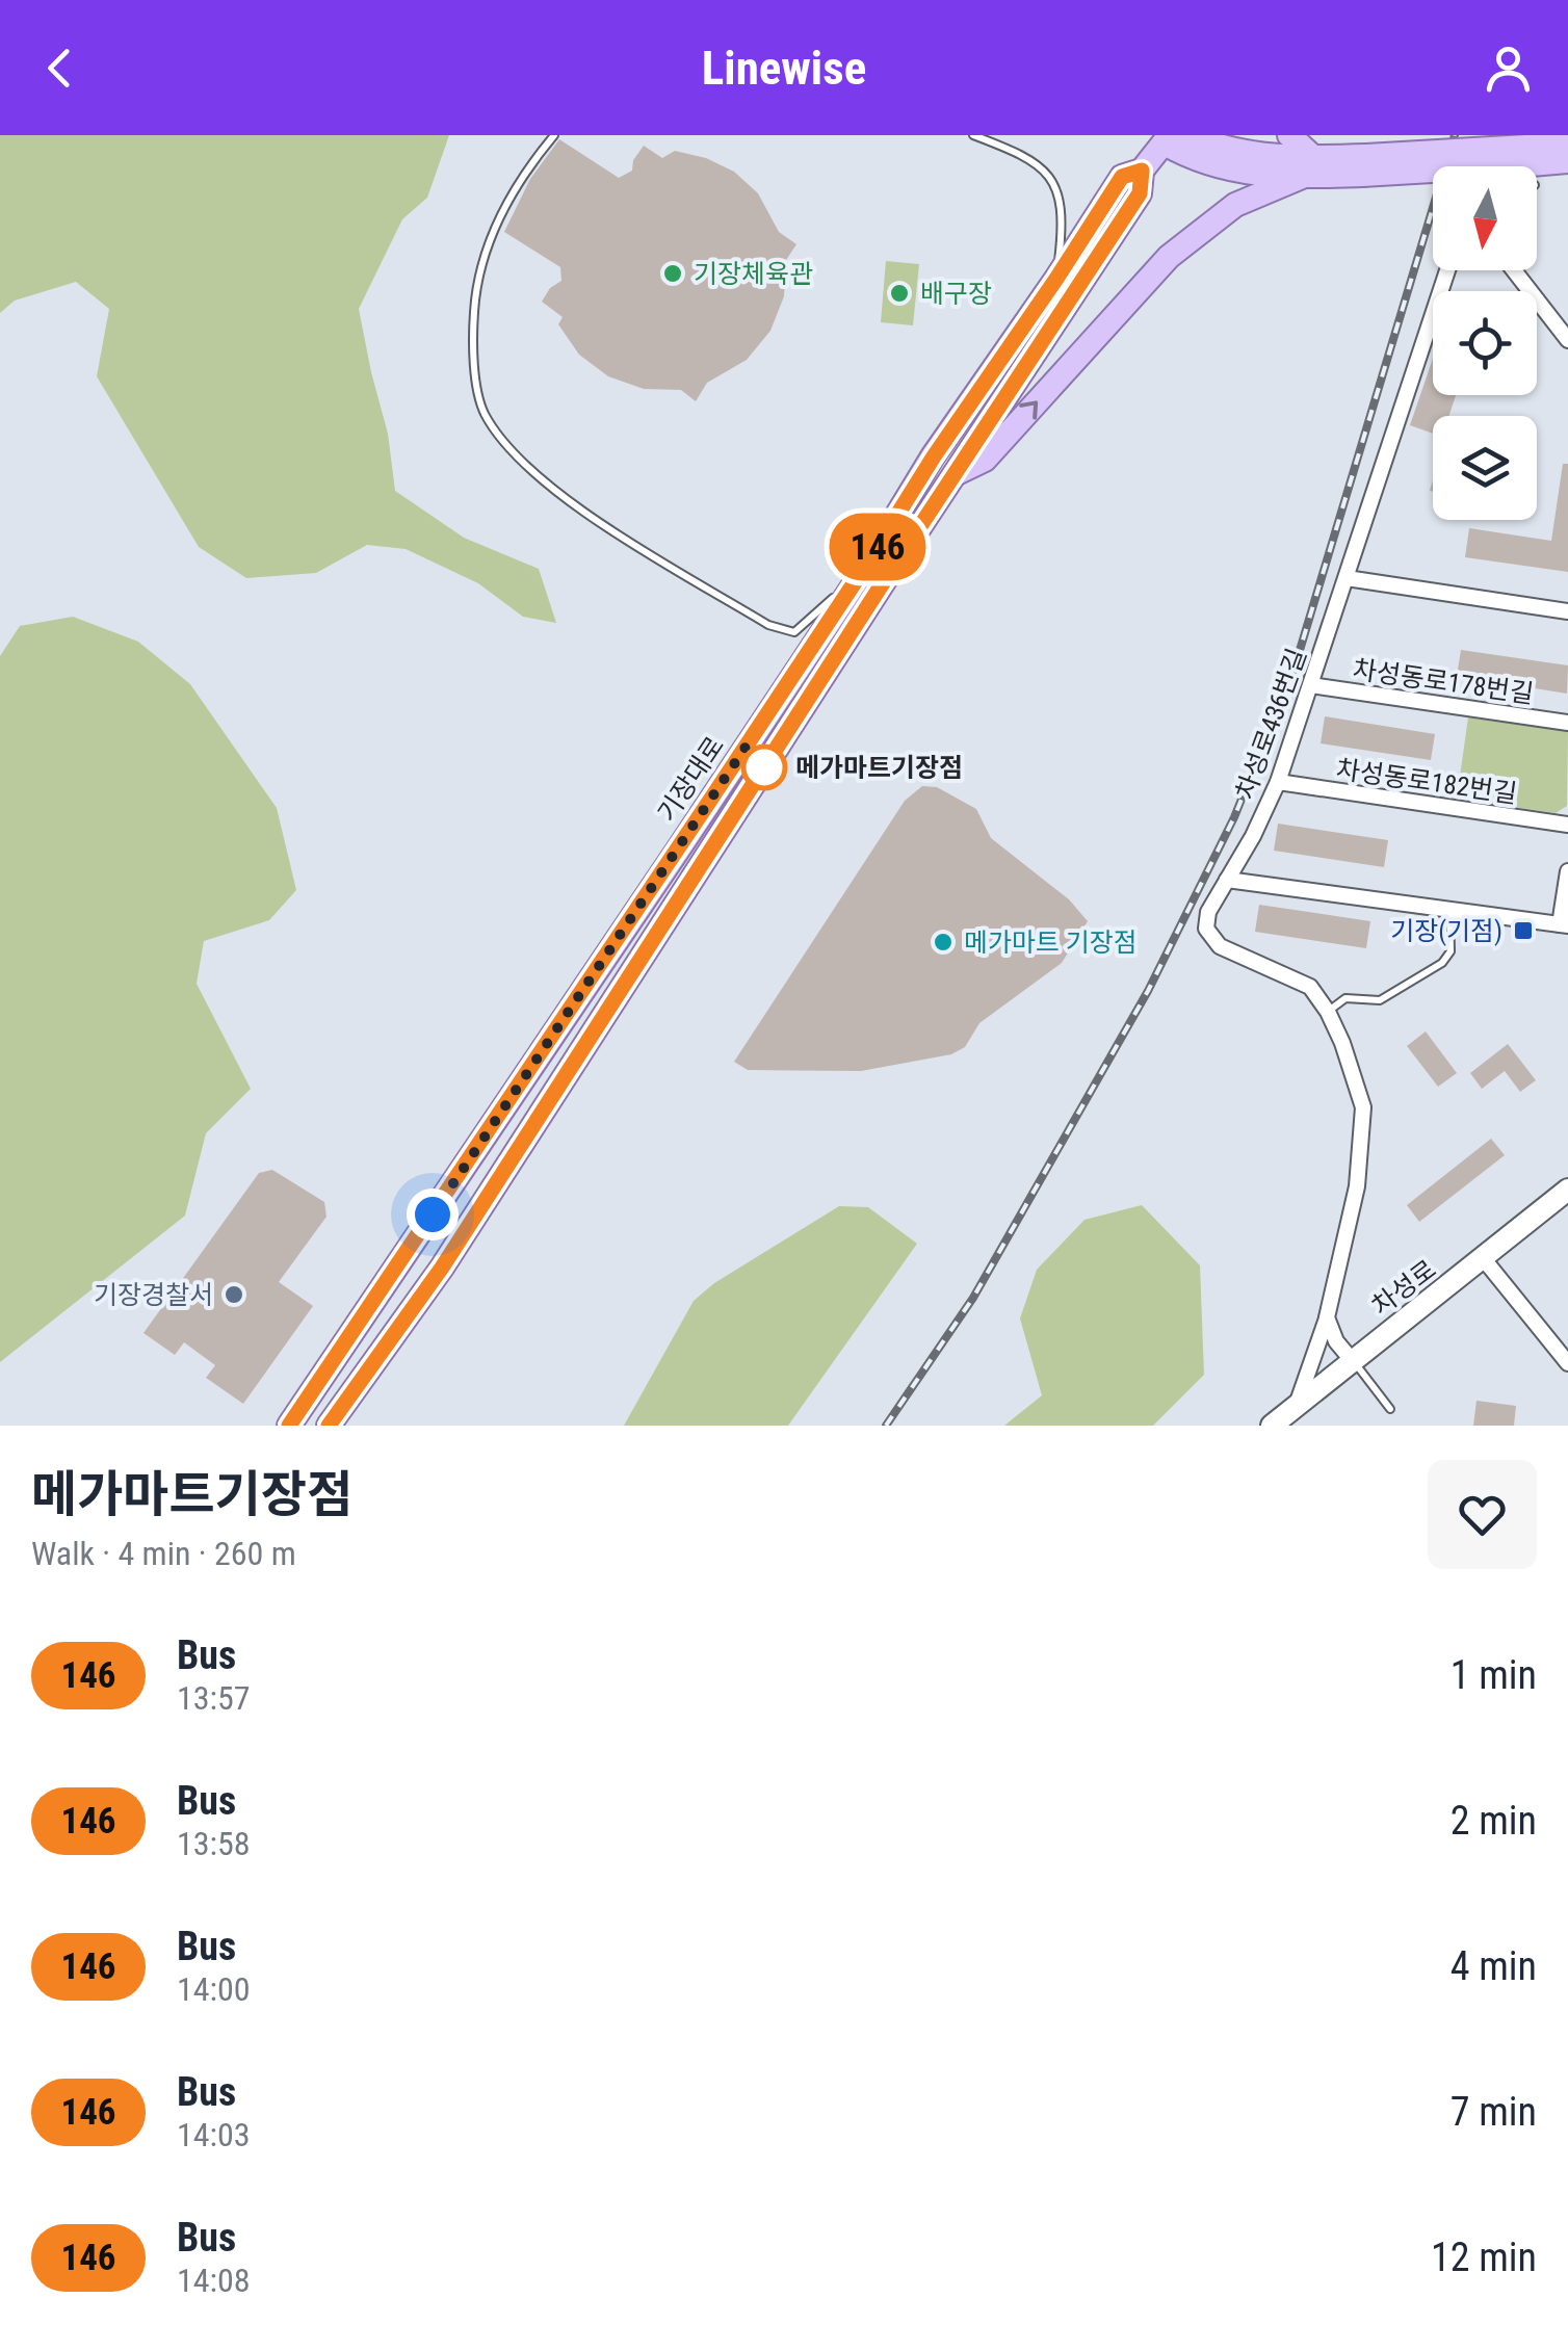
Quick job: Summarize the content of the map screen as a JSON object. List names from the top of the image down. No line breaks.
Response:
{"streets":{"main road":["기장대로","차성로"],"street":["차성동로178번길","차성로436번길","차성동로182번길"]},"crossings":[["차성동로178번길","차성로436번길"],["차성로436번길","차성동로182번길"]],"places":{"other":["기장체육관","배구장","메가마트기장점","메가마트 기장점","기장경찰서"],"transit":["기장(기점)"]},"lines":["bus line 146"],"north":"bottom","page":{"header":"Linewise","on_map":"146","heading":["메가마트기장점","Walk · 4 min · 260 m"],"list":[{"mark":"146","name":"Bus","note":"13:57","value":"1 min"},{"mark":"146","name":"Bus","note":"13:58","value":"2 min"},{"mark":"146","name":"Bus","note":"14:00","value":"4 min"},{"mark":"146","name":"Bus","note":"14:03","value":"7 min"},{"mark":"146","name":"Bus","note":"14:08","value":"12 min"}]}}
